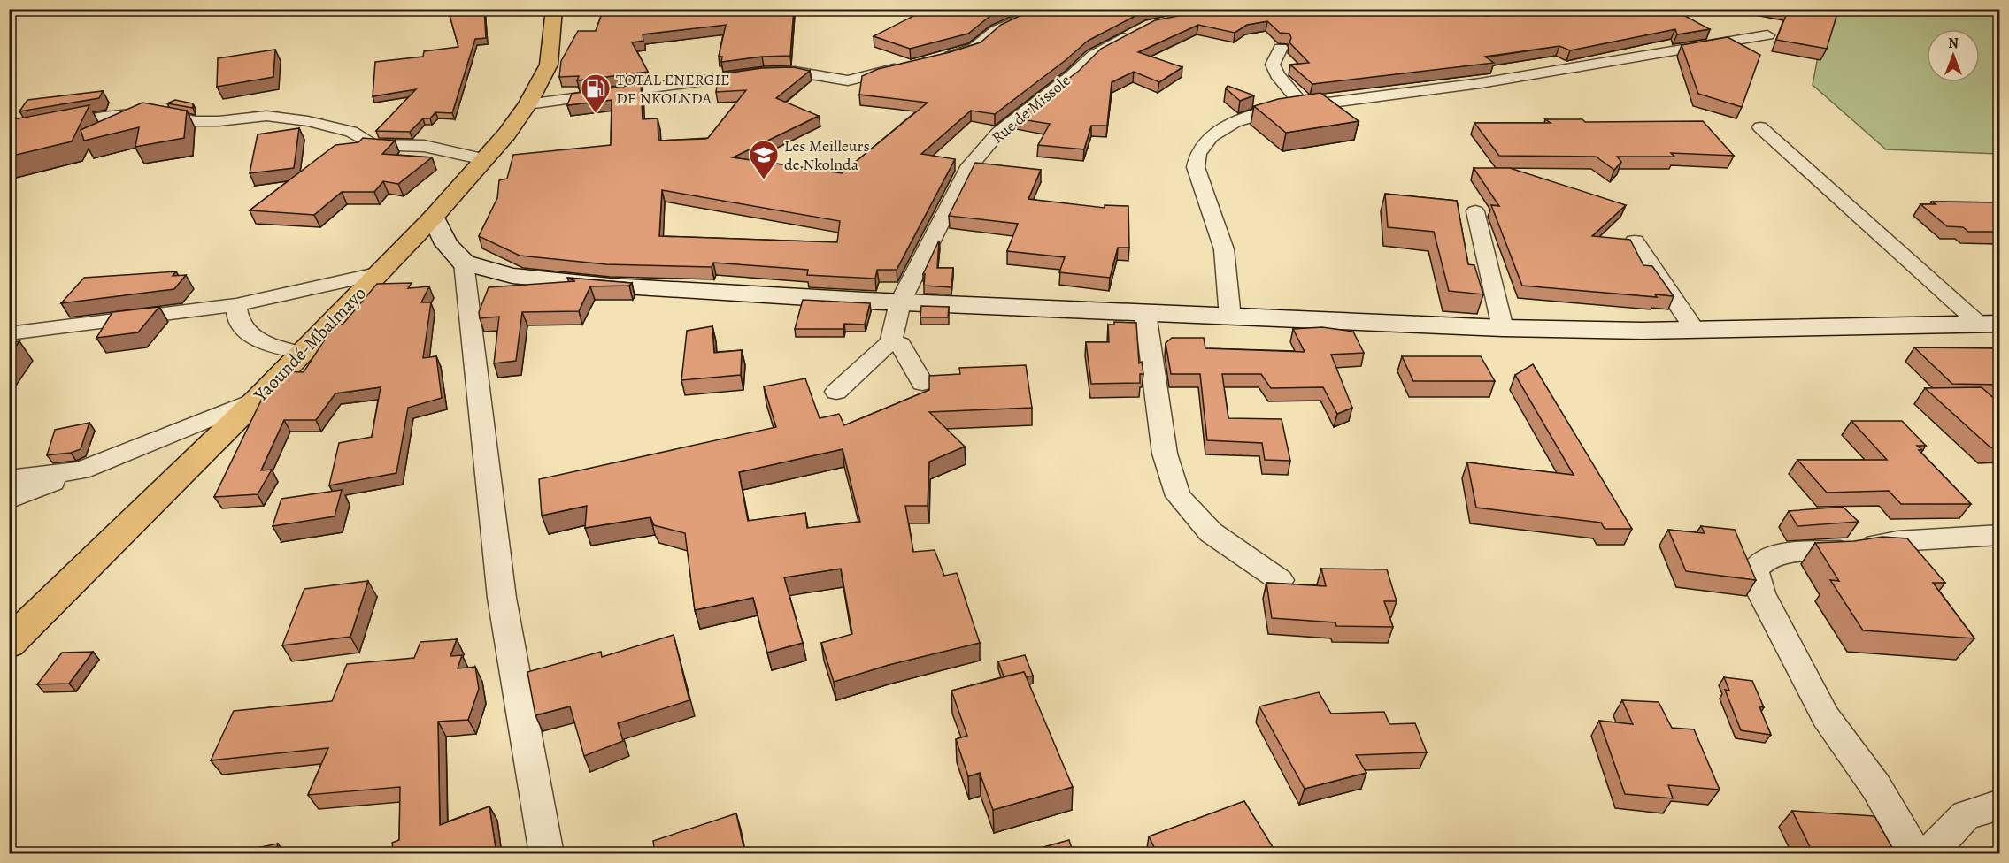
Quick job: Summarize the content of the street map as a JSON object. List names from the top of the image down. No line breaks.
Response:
{"streets":{"highway":["Yaoundé-Mbalmayo"],"street":["Rue de Missole"]},"places":{"fuel station":["TOTAL ENERGIE DE NKOLNDA"],"school or university":["Les Meilleurs de Nkolnda"]},"north":"top"}
